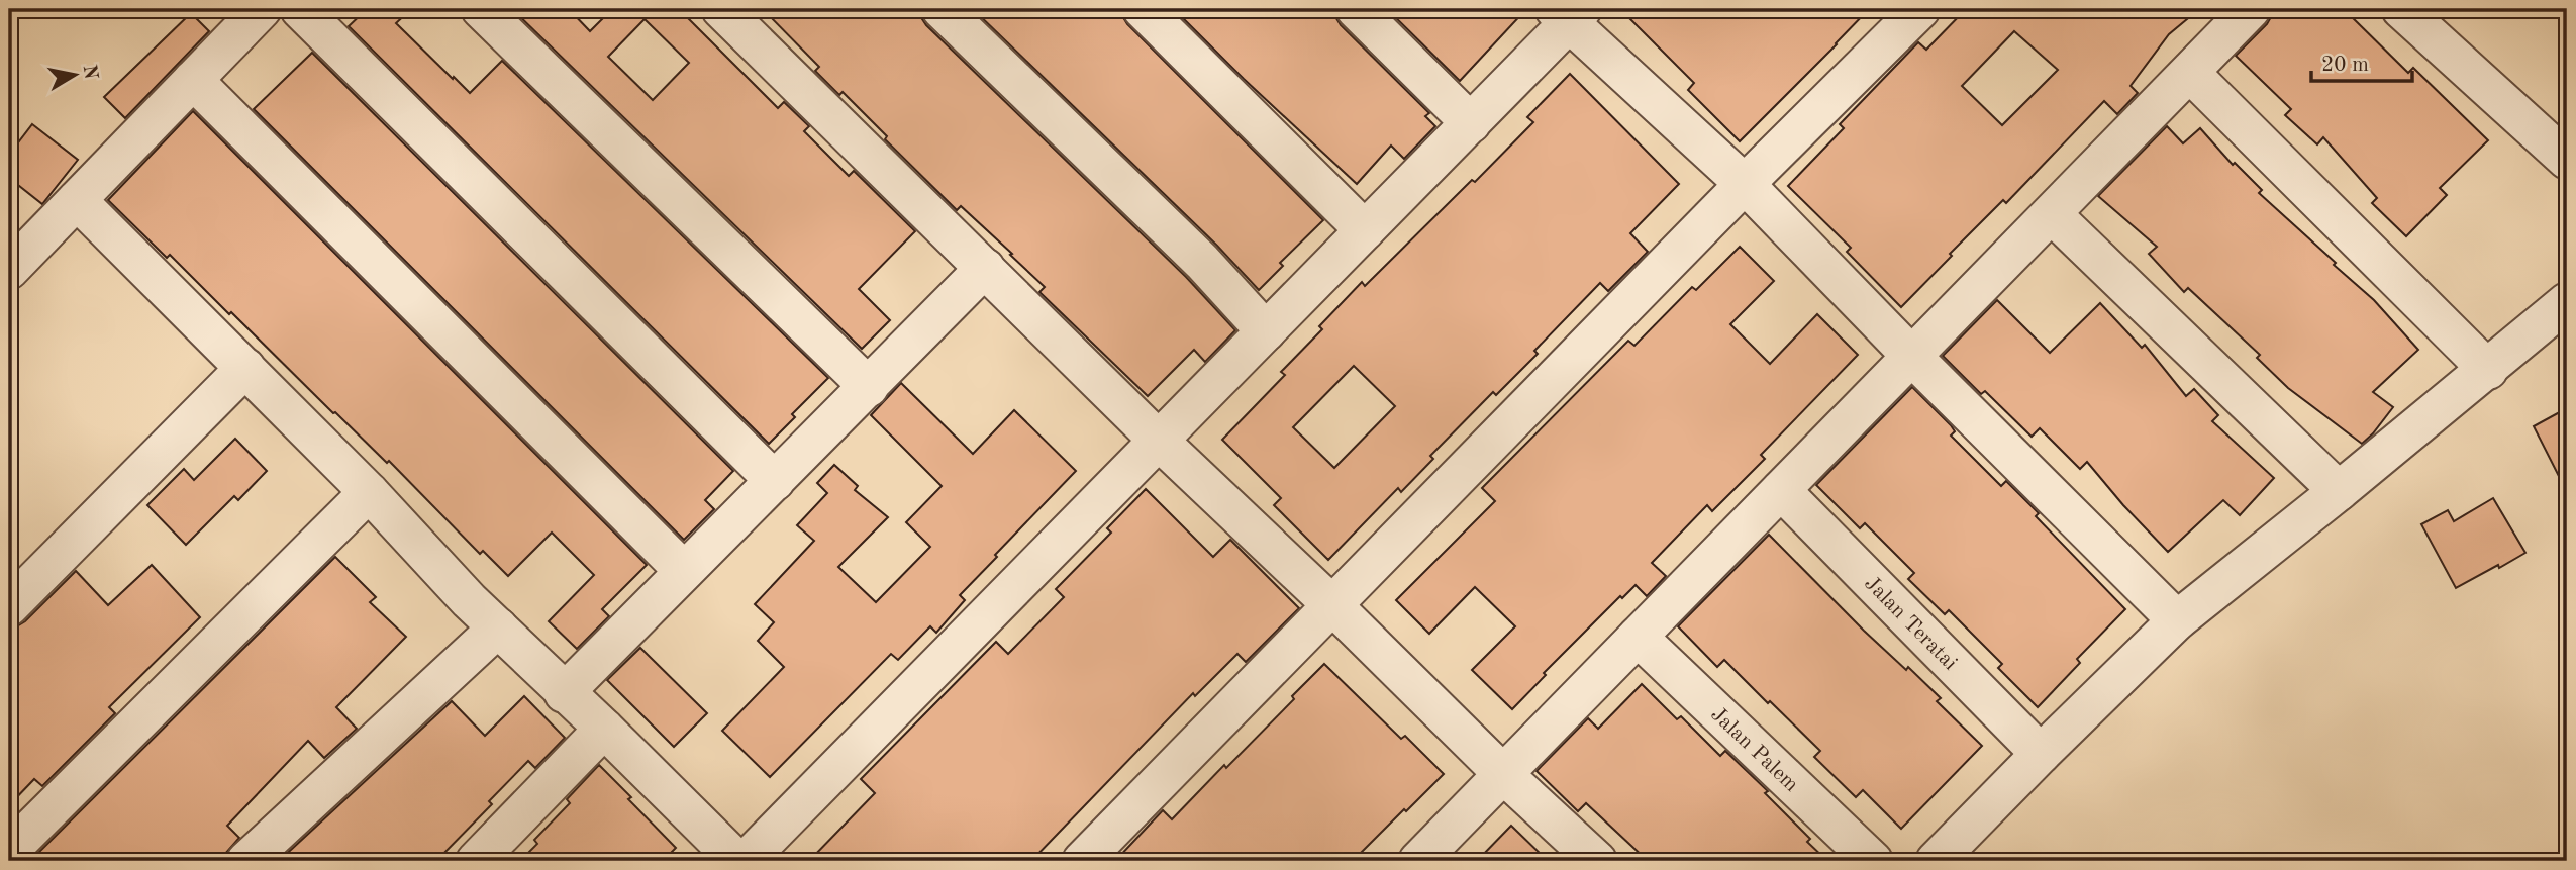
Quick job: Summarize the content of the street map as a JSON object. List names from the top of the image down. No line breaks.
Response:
{"streets":{"street":["Jalan Teratai","Jalan Palem"]},"scale_bar":"20 m","north":"right"}
